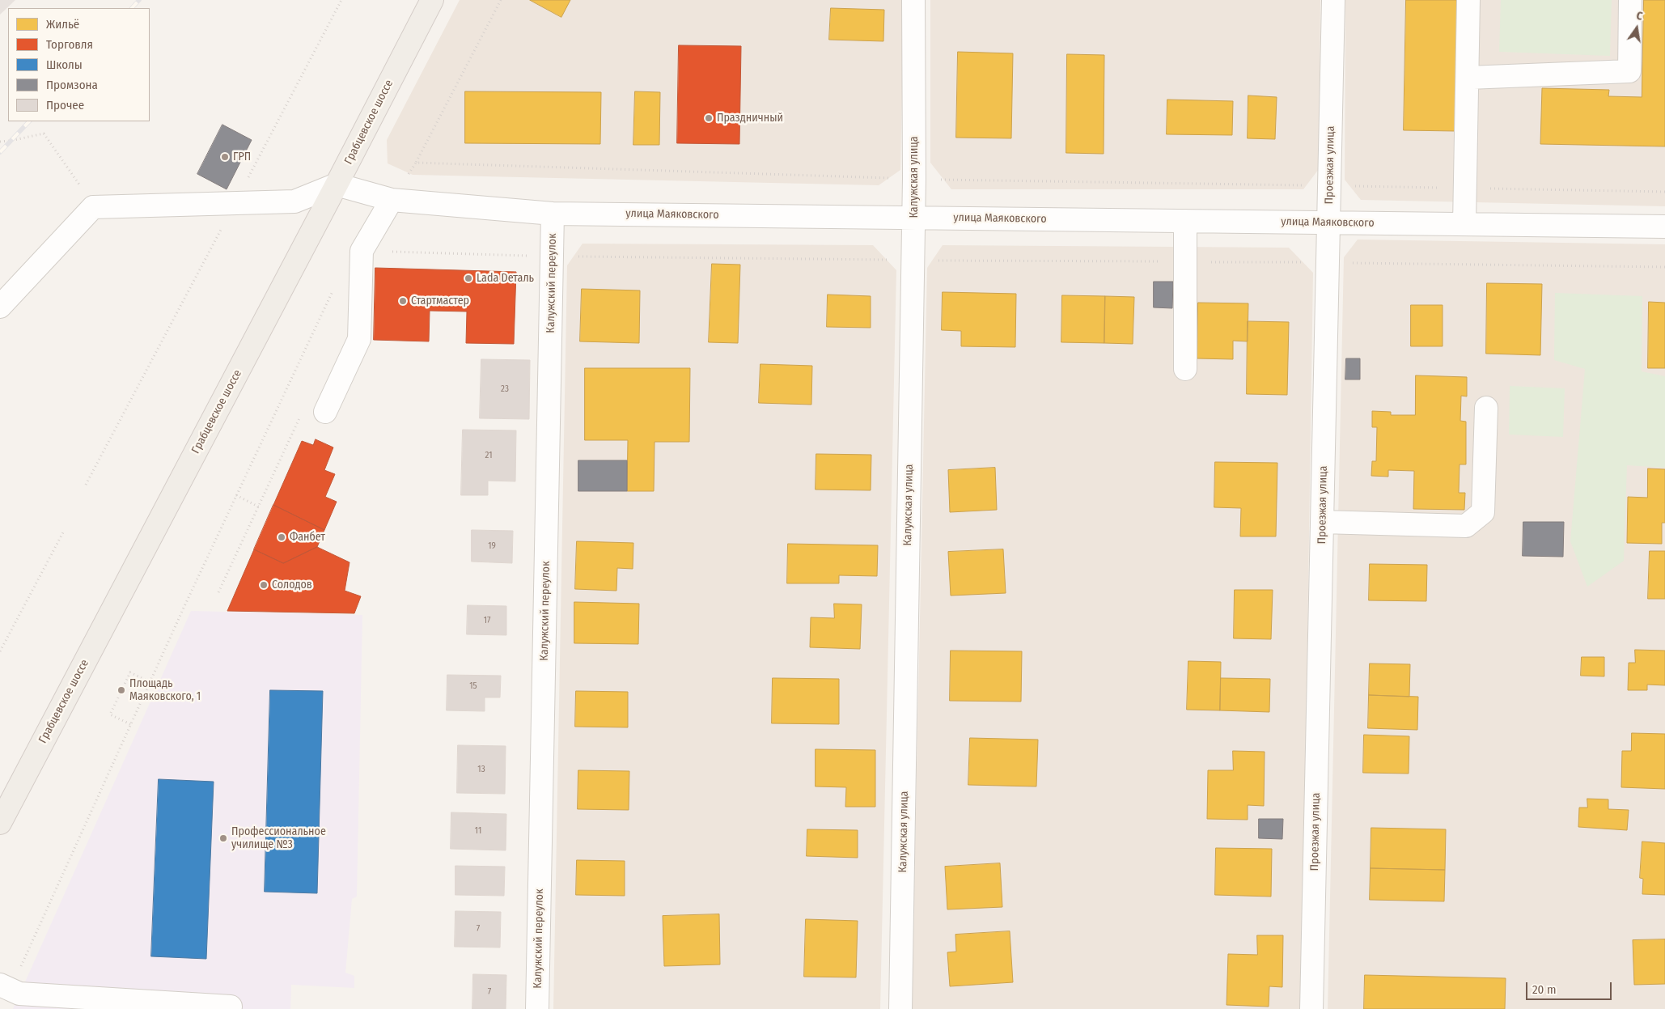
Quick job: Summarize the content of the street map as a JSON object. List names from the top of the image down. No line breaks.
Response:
{"streets":{"main road":["Грабцевское шоссе"],"street":["Проезжая улица","Калужская улица","улица Маяковского","Калужский переулок"]},"crossings":[["Грабцевское шоссе","улица Маяковского"],["Проезжая улица","улица Маяковского"],["Калужская улица","улица Маяковского"],["улица Маяковского","Калужский переулок"]],"places":["Праздничный","ГРП","Lada Dеталь","Стартмастер","Фанбет","Солодов","Площадь Маяковского, 1","Профессиональное училище №3"],"house_numbers":["23","21","19","17","15","13","11","7","7"],"legend":["Жильё","Торговля","Школы","Промзона","Прочее"],"scale_bar":"20 m","north":"top"}
